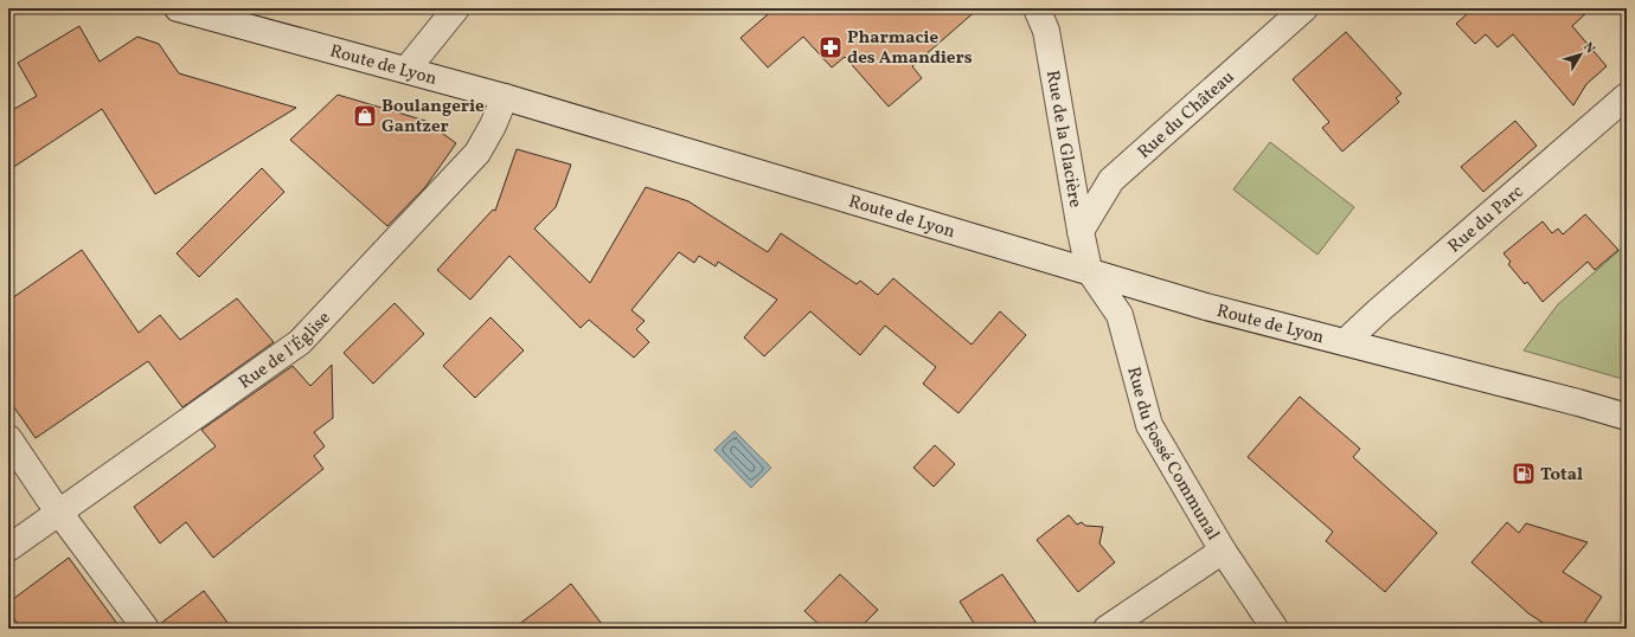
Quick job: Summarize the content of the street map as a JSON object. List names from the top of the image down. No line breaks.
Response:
{"streets":{"street":["Route de Lyon","Rue du Château","Rue de la Glacière","Rue du Parc","Rue de l'Église","Rue du Fossé Communal"]},"crossings":[["Route de Lyon","Rue de la Glacière"],["Route de Lyon","Rue du Parc"],["Route de Lyon","Rue de l'Église"],["Route de Lyon","Rue du Fossé Communal"],["Rue du Château","Rue de la Glacière"],["Rue de la Glacière","Rue du Fossé Communal"]],"places":{"pharmacy":["Pharmacie des Amandiers"],"shop":["Boulangerie Gantzer"],"fuel station":["Total"]},"north":"top right"}
